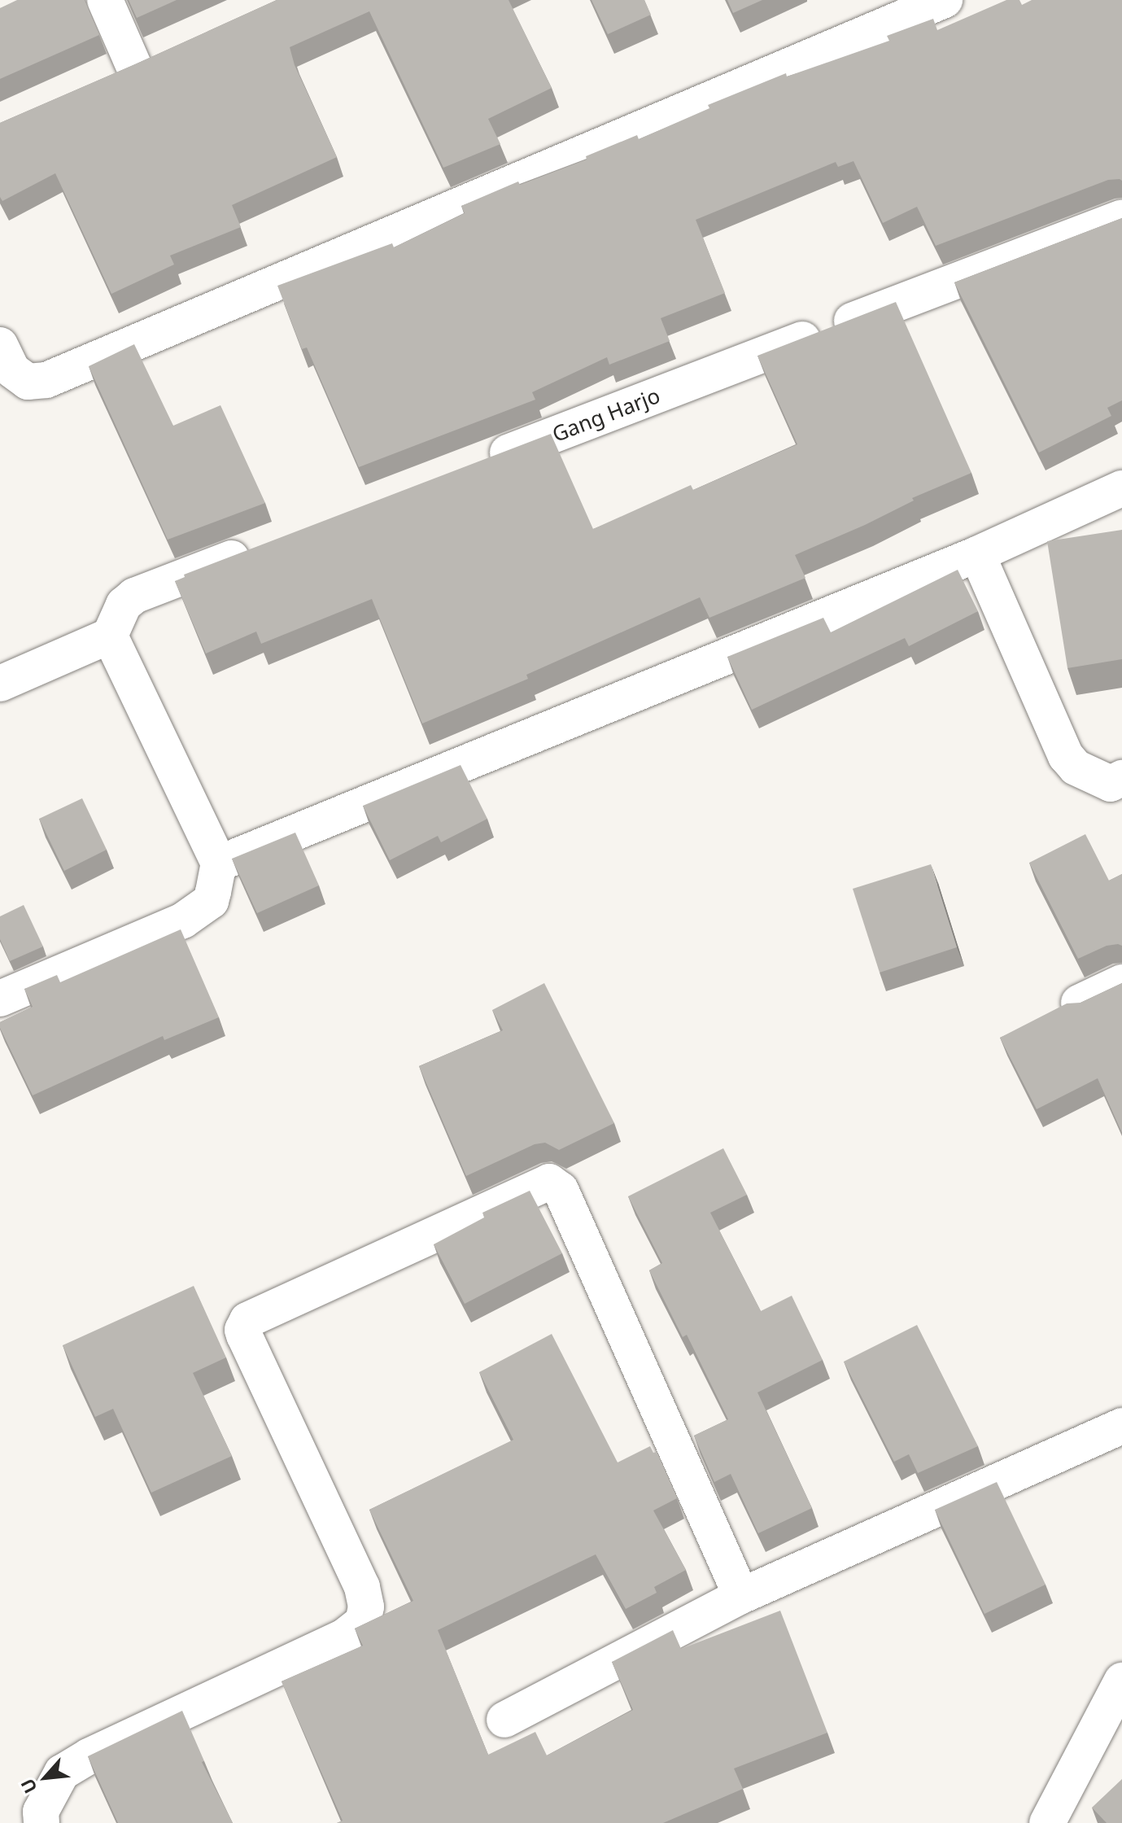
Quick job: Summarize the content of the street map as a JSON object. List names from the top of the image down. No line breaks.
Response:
{"streets":{"street":["Gang Harjo"]},"north":"bottom left"}
